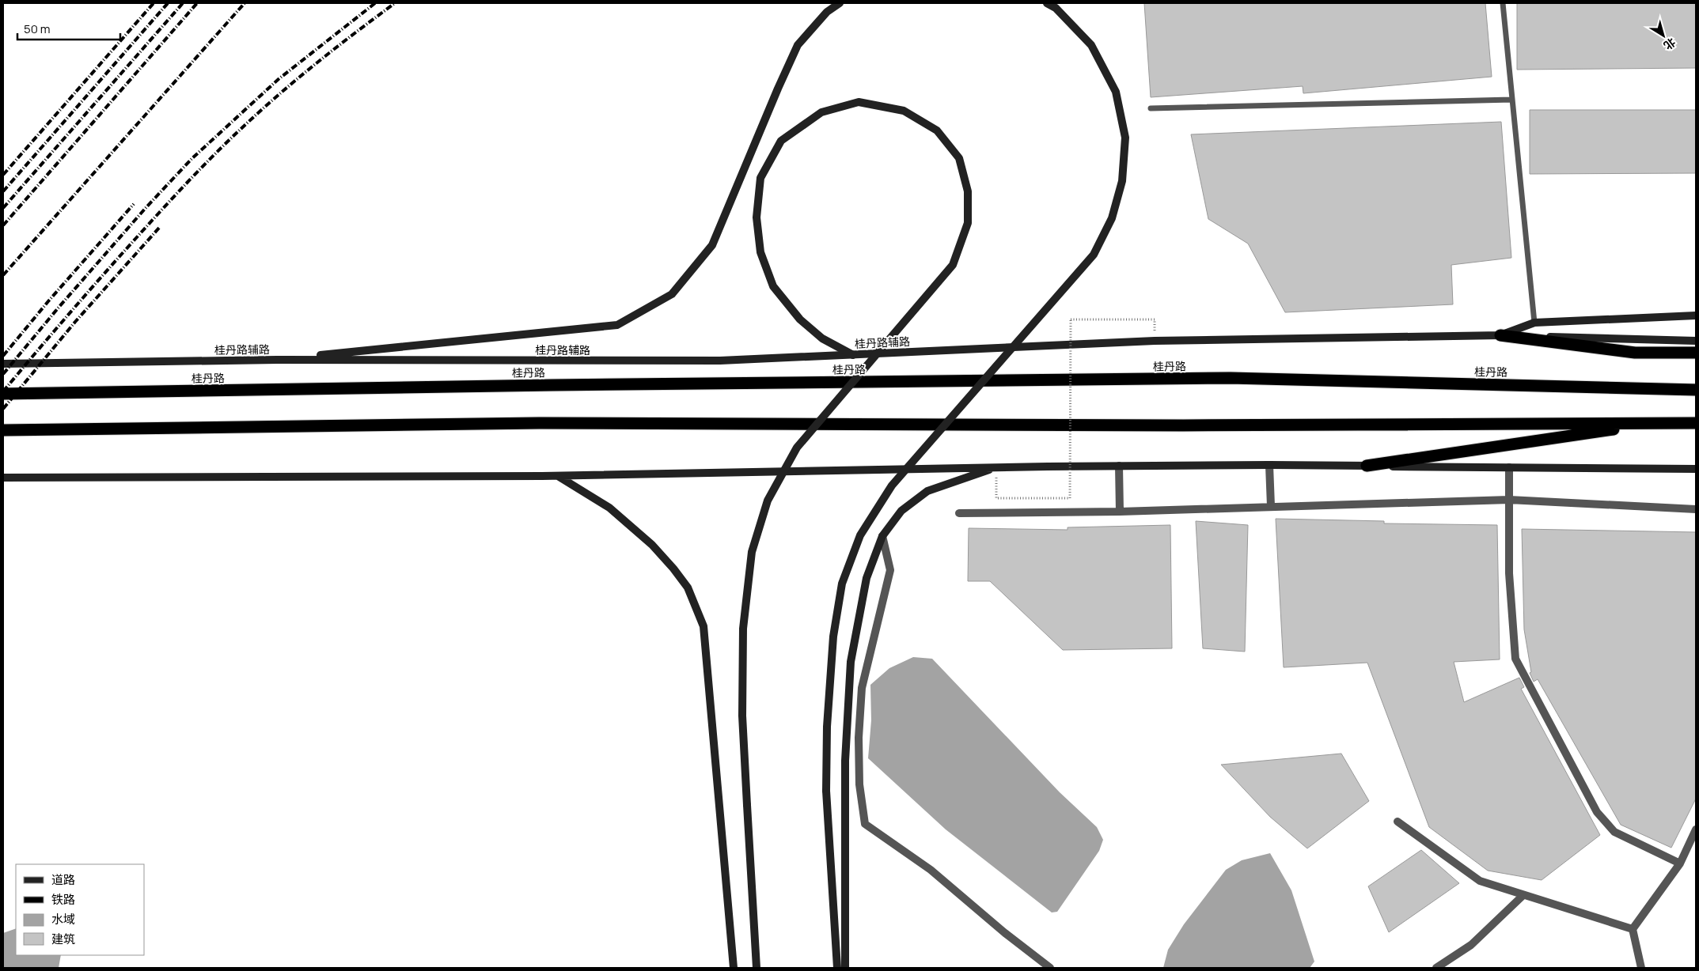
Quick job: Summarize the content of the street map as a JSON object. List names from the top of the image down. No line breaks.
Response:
{"streets":{"highway":["桂丹路"],"main road":["桂丹路辅路"]},"legend":["道路","铁路","水域","建筑"],"scale_bar":"50 m","north":"bottom right"}
